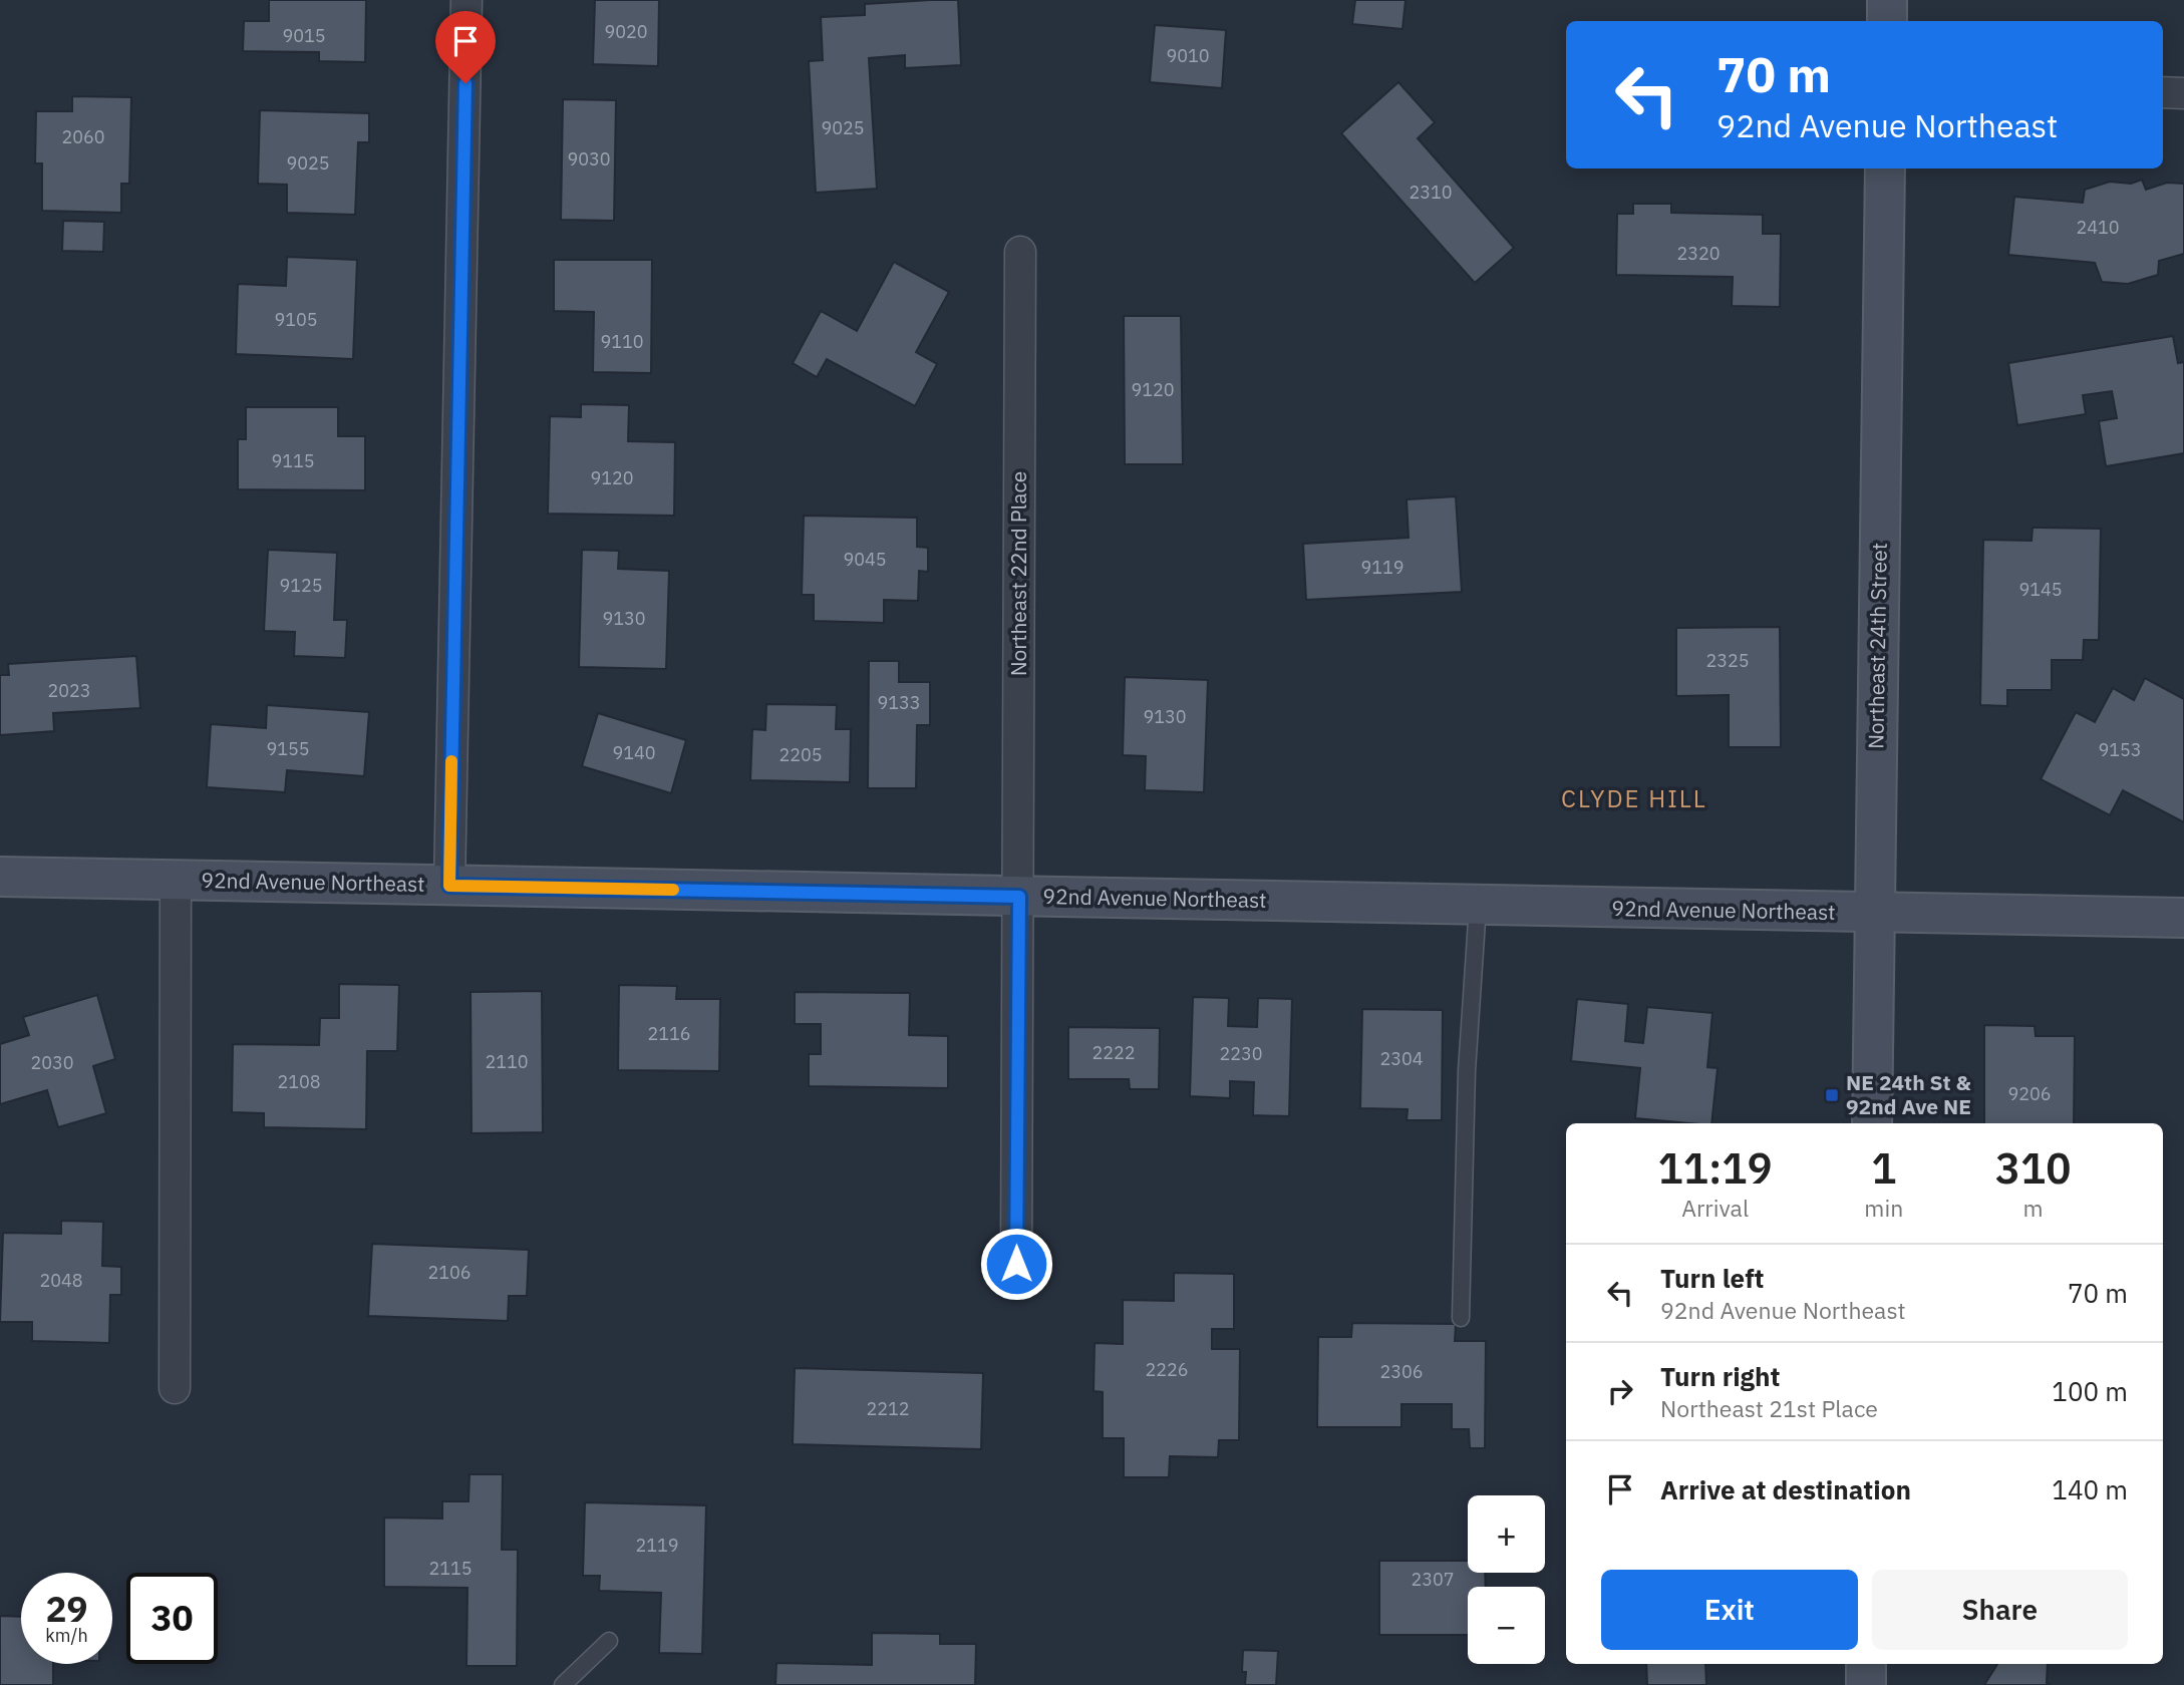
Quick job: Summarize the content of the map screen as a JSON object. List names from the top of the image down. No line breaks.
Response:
{"streets":{"main road":["Northeast 24th Street","92nd Avenue Northeast"],"street":["Northeast 22nd Place"]},"crossings":[["Northeast 22nd Place","92nd Avenue Northeast"],["Northeast 24th Street","92nd Avenue Northeast"]],"districts":["CLYDE HILL"],"places":{"transit":["NE 24th St & 92nd Ave NE"]},"house_numbers":["9020","9015","9010","9025","2060","9030","9025","2310","2410","2320","9105","9110","9120","9115","9120","9045","9119","9125","9145","9130","2325","2023","9133","9130","9155","9153","9140","2205","2116","2222","2230","2304","2110","2030","2108","9206","2106","2048","2226","2306","2212","2119","2115","2307"],"page":{"turn":["70 m","92nd Avenue Northeast"],"eta":["11:19","Arrival","1","min","310","m"],"list":[{"name":"Turn left","note":"92nd Avenue Northeast","value":"70 m"},{"name":"Turn right","note":"Northeast 21st Place","value":"100 m"},{"name":"Arrive at destination","value":"140 m"}],"map_buttons":["+","−"],"buttons":["Exit","Share"],"speed":"29 km/h","limit":"30"}}
